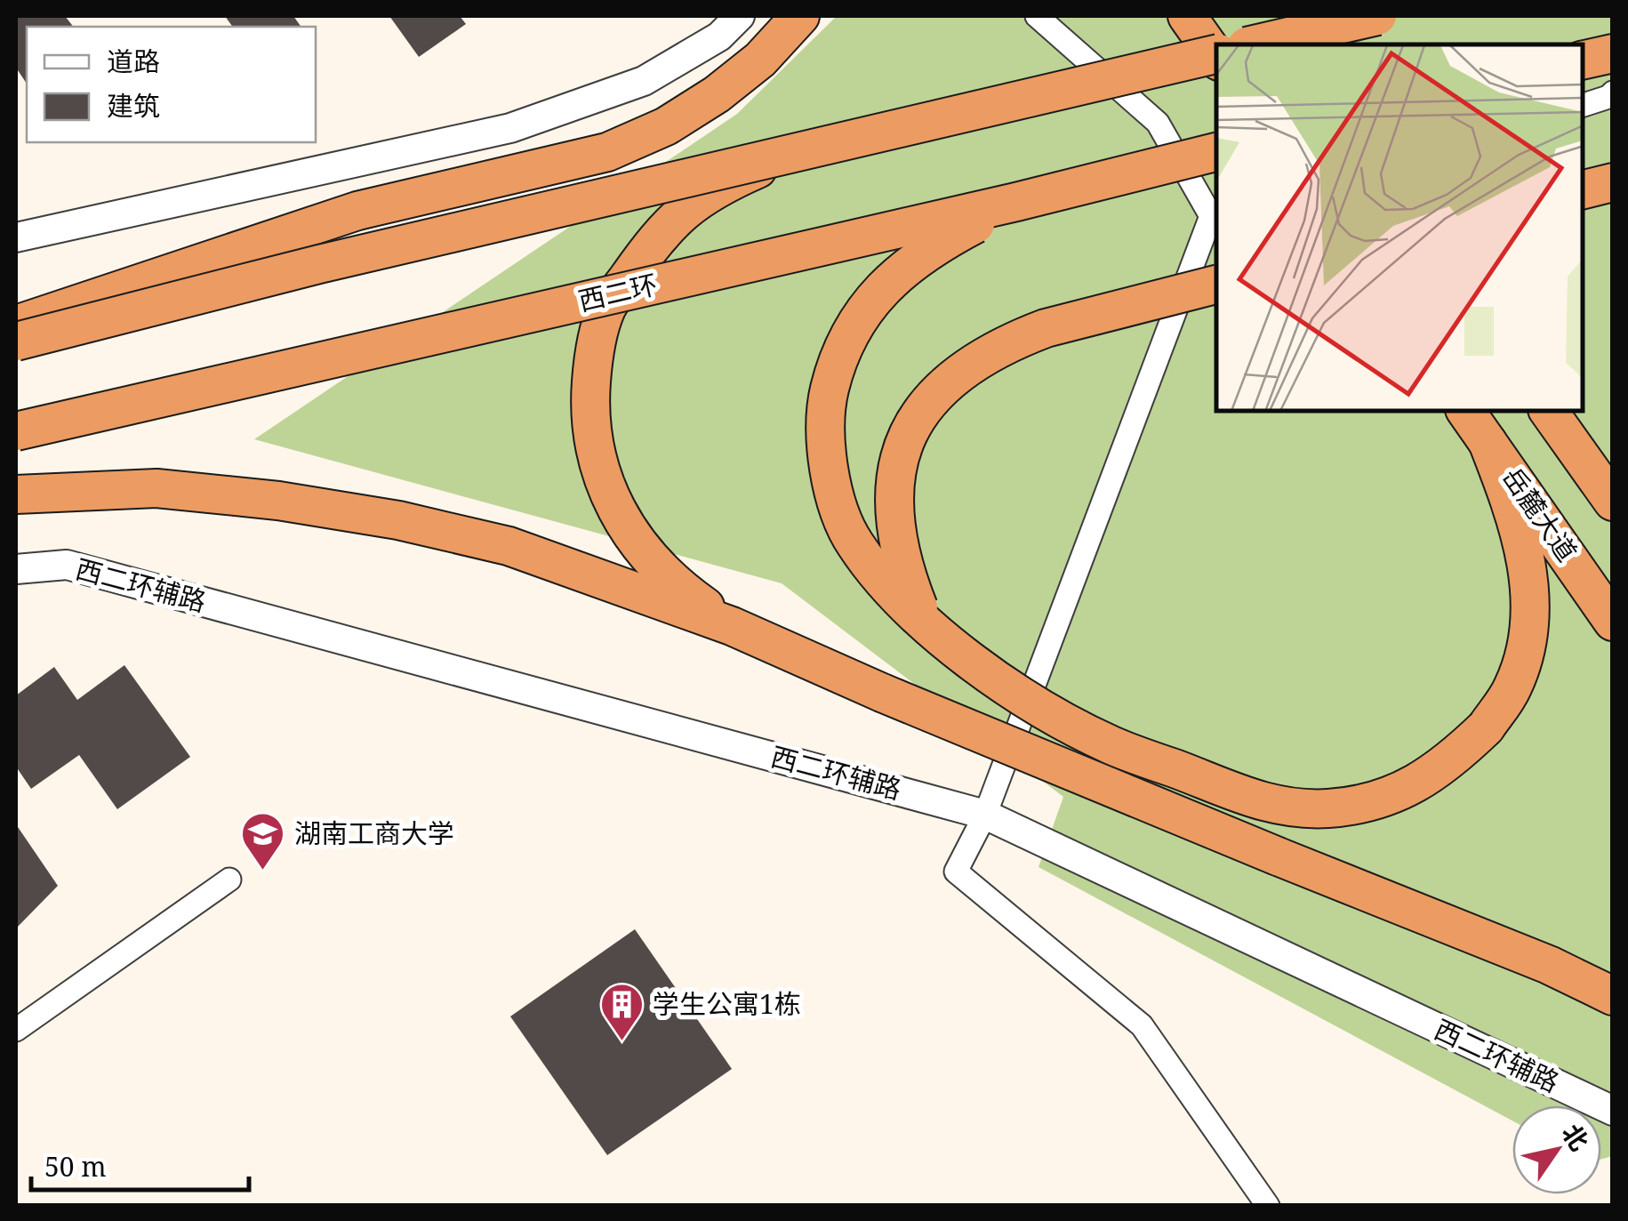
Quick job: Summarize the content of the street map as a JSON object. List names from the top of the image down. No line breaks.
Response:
{"streets":{"highway":["西二环","岳麓大道"],"street":["西二环辅路"]},"places":{"school or university":["湖南工商大学"],"building":["学生公寓1栋"]},"legend":["道路","建筑"],"scale_bar":"50 m","north":"top right"}
